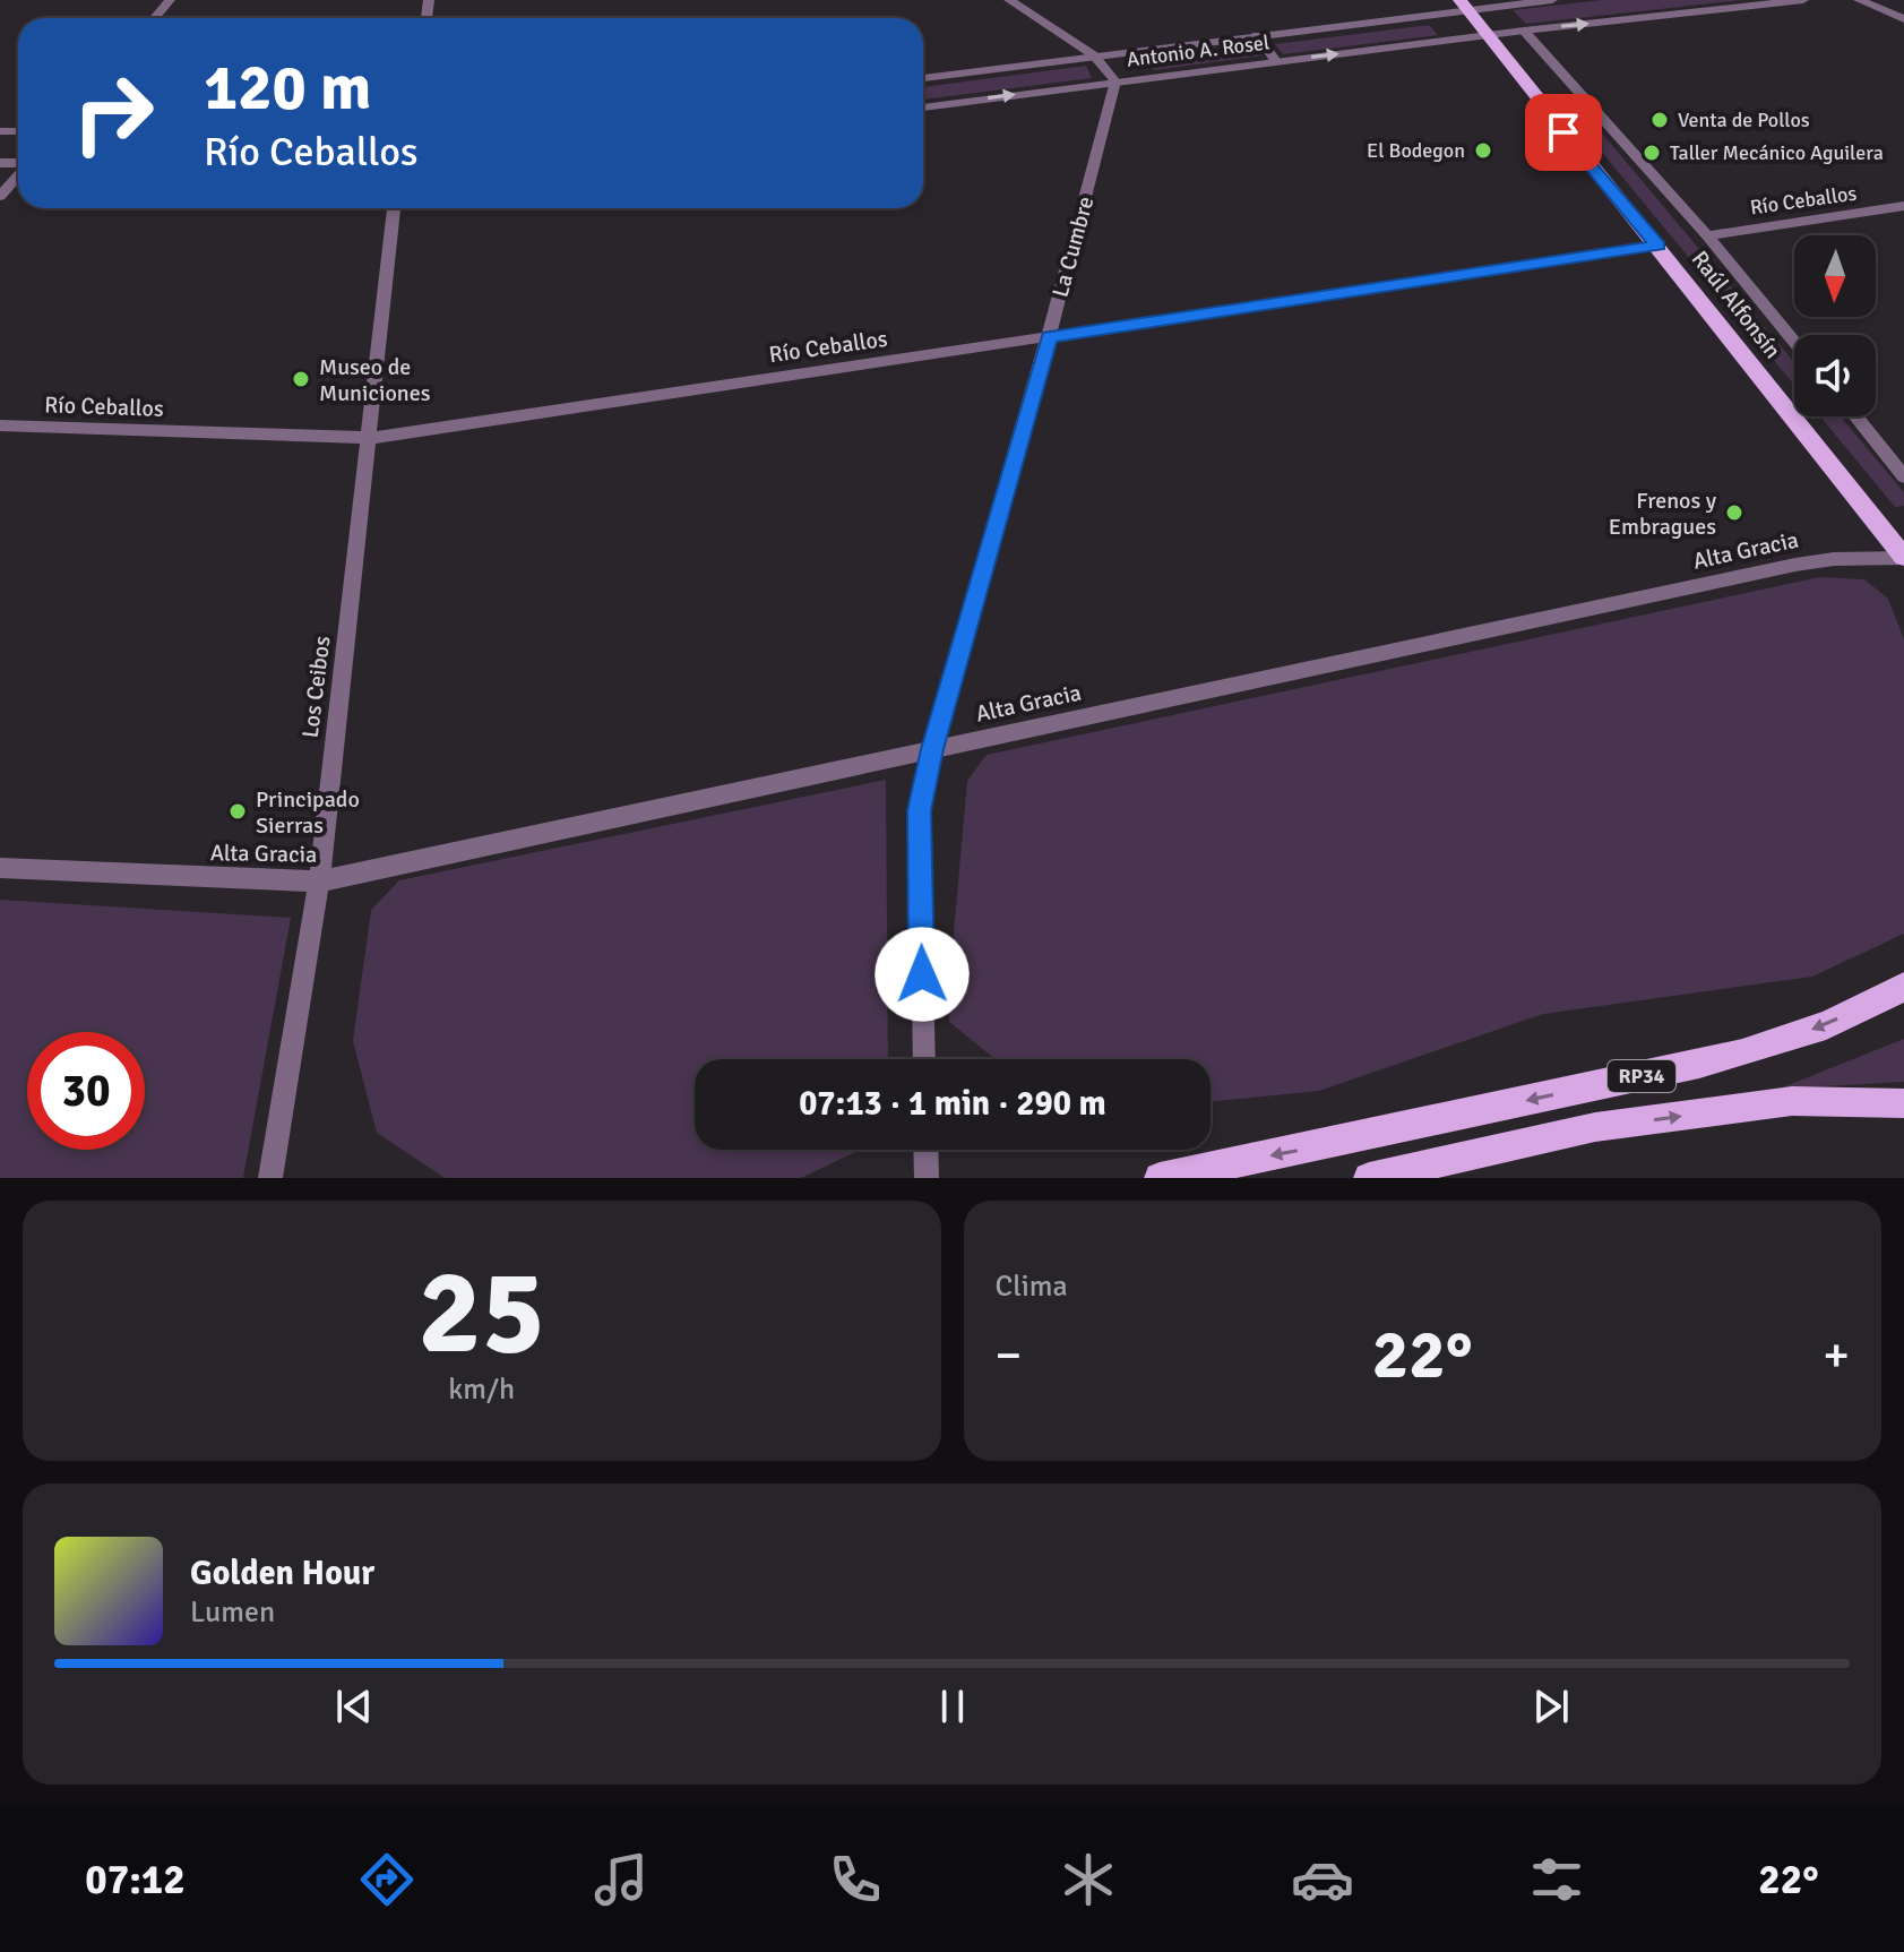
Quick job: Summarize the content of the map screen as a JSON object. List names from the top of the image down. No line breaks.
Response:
{"streets":{"main road":["Raúl Alfonsín","RP34"],"street":["Antonio A. Rosel","Río Ceballos","La Cumbre","Alta Gracia","Los Ceibos"]},"crossings":[["Antonio A. Rosel","La Cumbre"],["Antonio A. Rosel","Raúl Alfonsín"],["Río Ceballos","La Cumbre"],["Río Ceballos","Raúl Alfonsín"],["Río Ceballos","Los Ceibos"],["La Cumbre","Alta Gracia"],["Raúl Alfonsín","Alta Gracia"],["Alta Gracia","Los Ceibos"]],"places":["Venta de Pollos","El Bodegon","Taller Mecánico Aguilera","Museo de Municiones","Frenos y Embragues","Principado Sierras"],"north":"bottom","page":{"turn":["120 m","Río Ceballos"],"limit":"30","trip":"07:13 · 1 min · 290 m","tile":[["25","km/h"],"Clima"],"heat":["−","22°","+"],"song":["Golden Hour","Lumen"],"tabs":["07:12","22°"]}}
